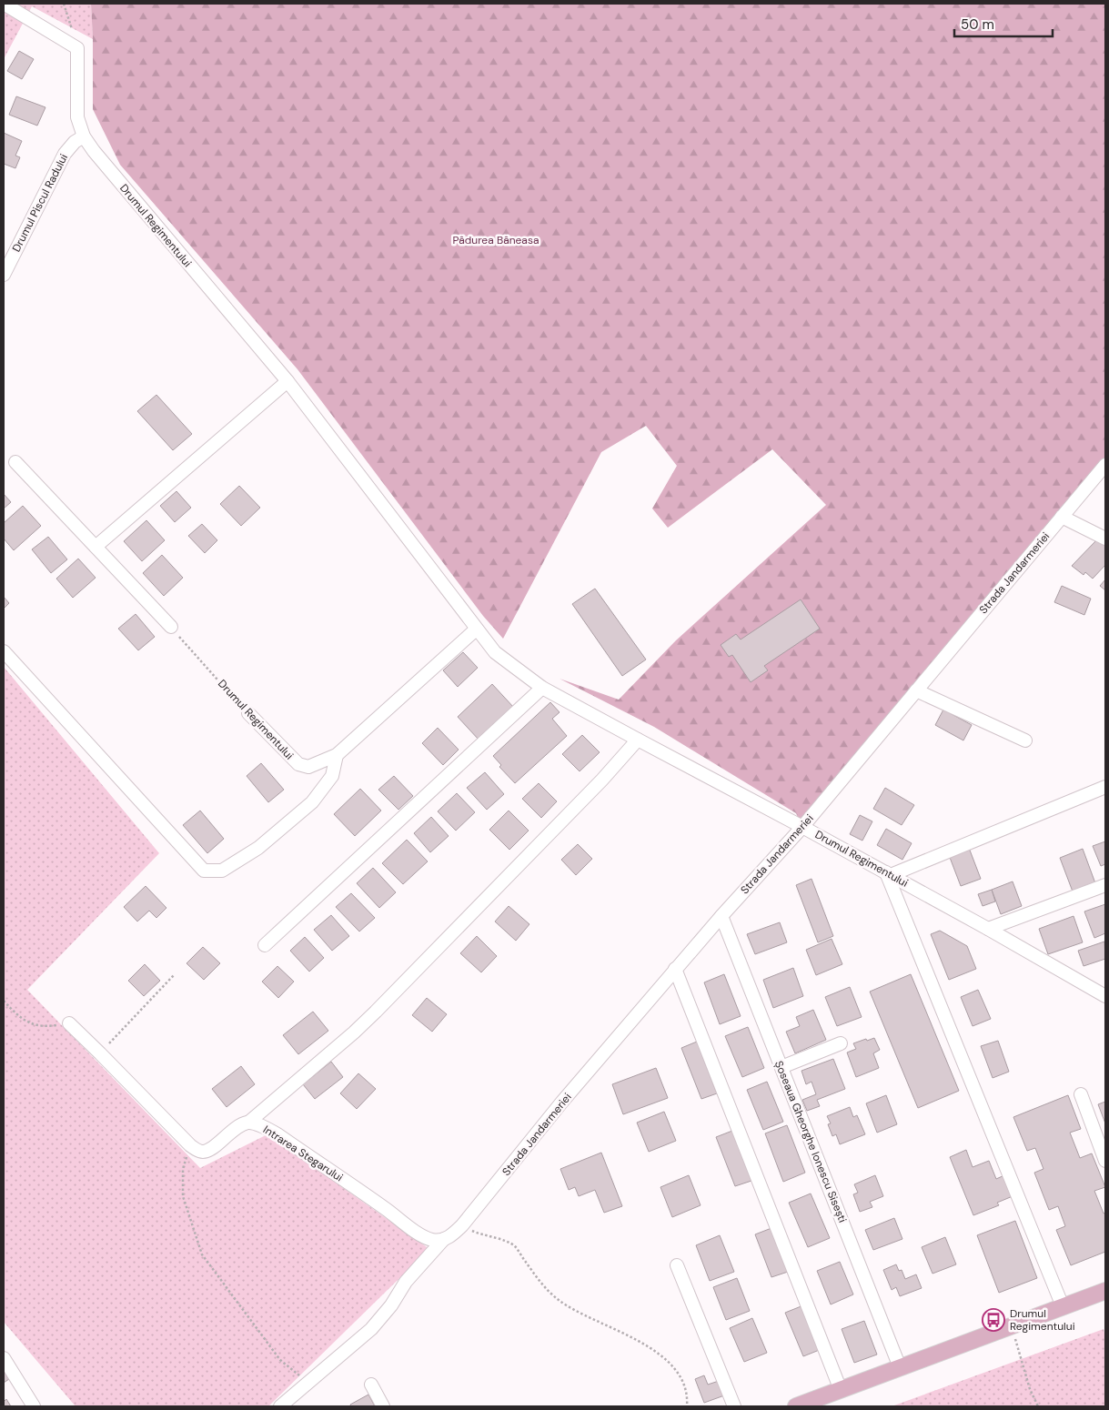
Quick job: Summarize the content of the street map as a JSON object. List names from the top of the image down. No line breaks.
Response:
{"streets":{"street":["Drumul Piscul Radului","Drumul Regimentului","Strada Jandarmeriei","Șoseaua Gheorghe Ionescu Sisești","Intrarea Stegarului"]},"crossings":[["Drumul Piscul Radului","Drumul Regimentului"],["Drumul Regimentului","Strada Jandarmeriei"],["Strada Jandarmeriei","Șoseaua Gheorghe Ionescu Sisești"],["Strada Jandarmeriei","Intrarea Stegarului"]],"parks":["Pădurea Băneasa"],"places":{"bus stop":["Drumul Regimentului"]},"scale_bar":"50 m"}
